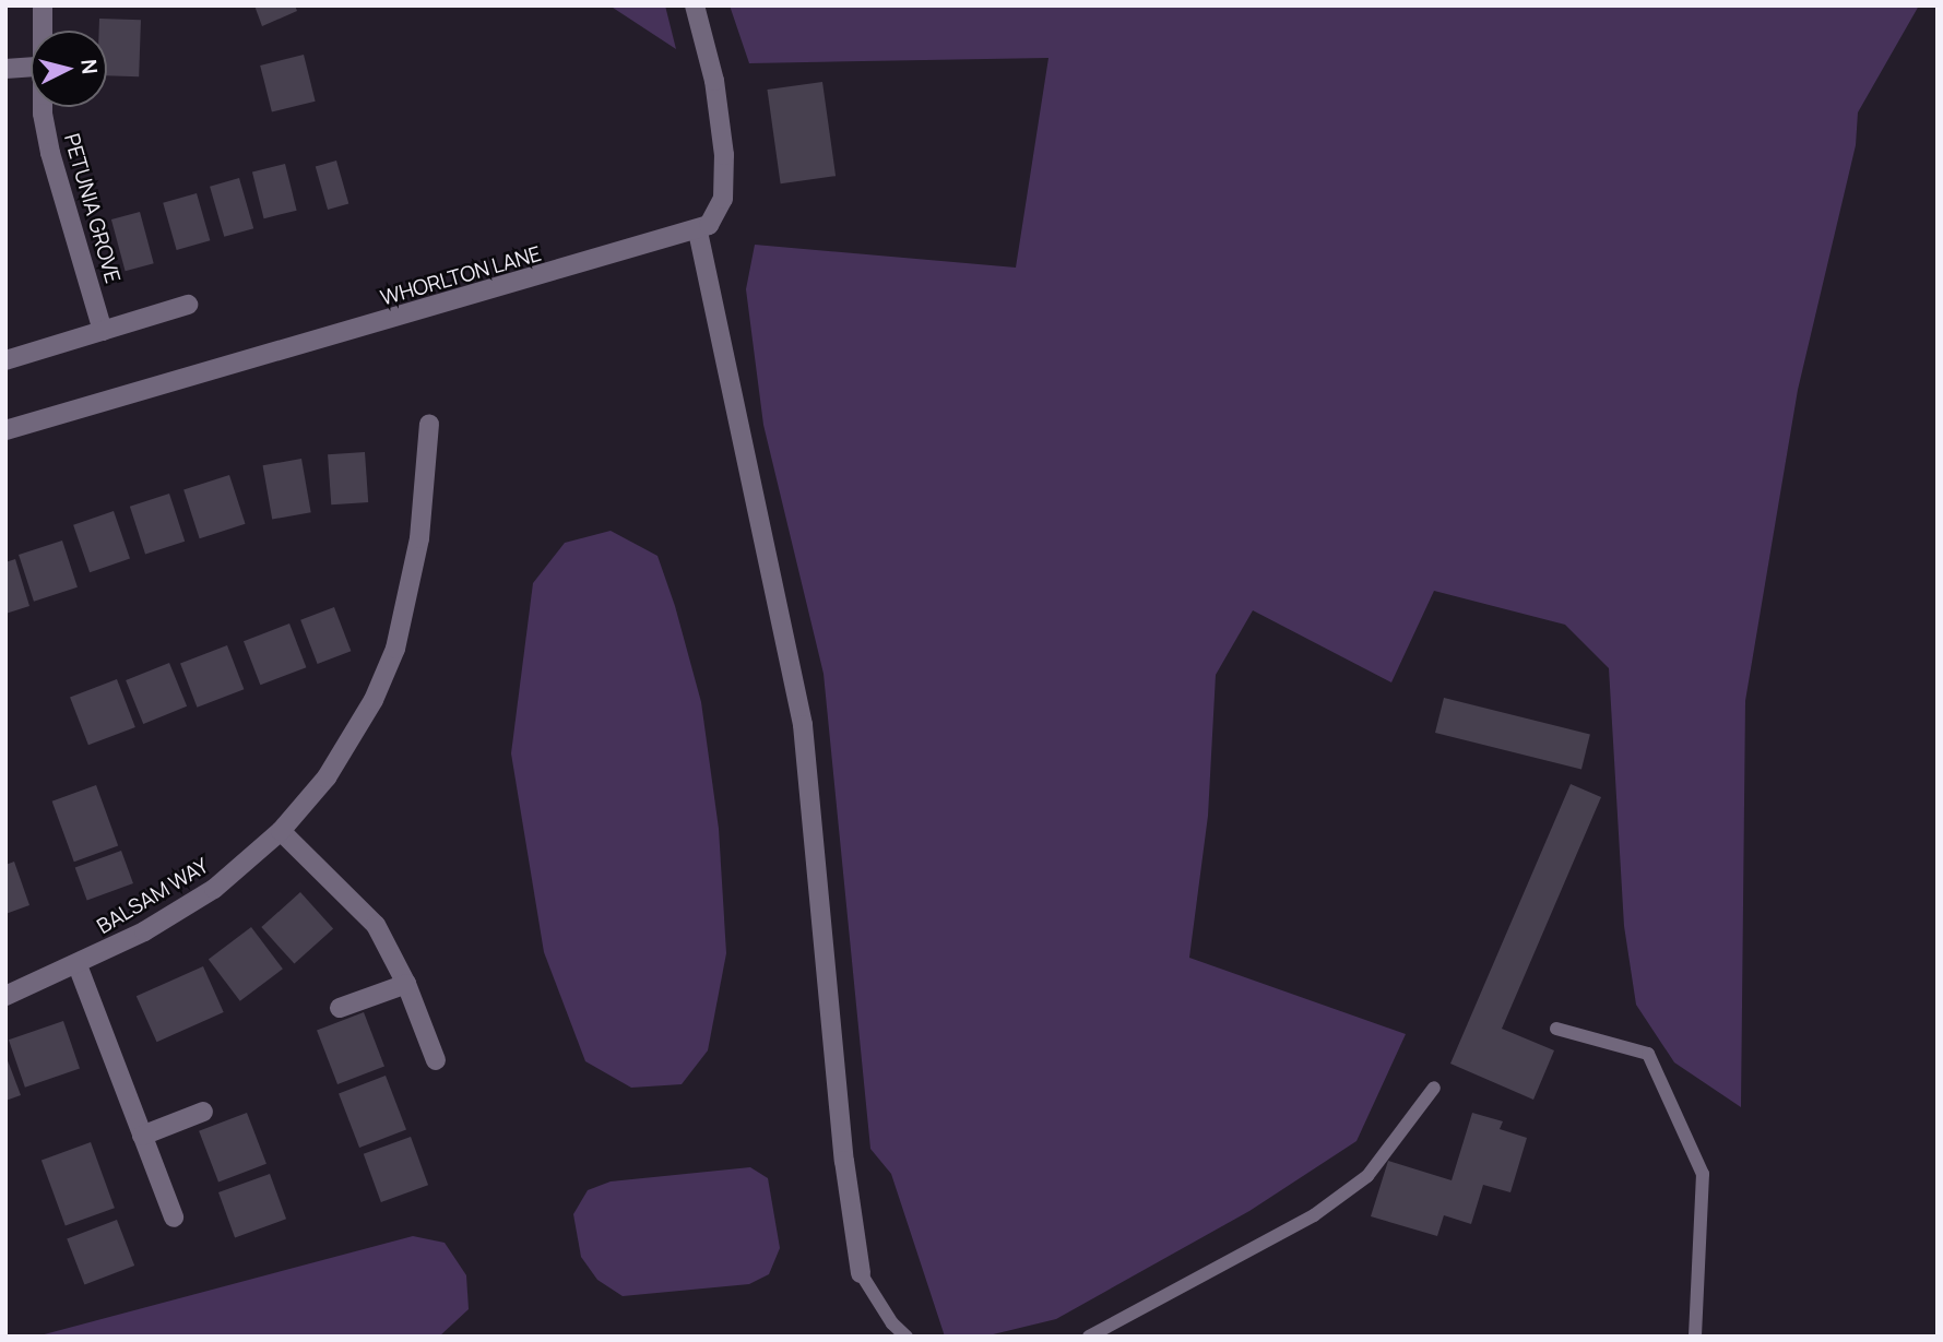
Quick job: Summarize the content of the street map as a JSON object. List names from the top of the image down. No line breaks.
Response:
{"streets":{"street":["PETUNIA GROVE","WHORLTON LANE","BALSAM WAY"]},"north":"right"}
